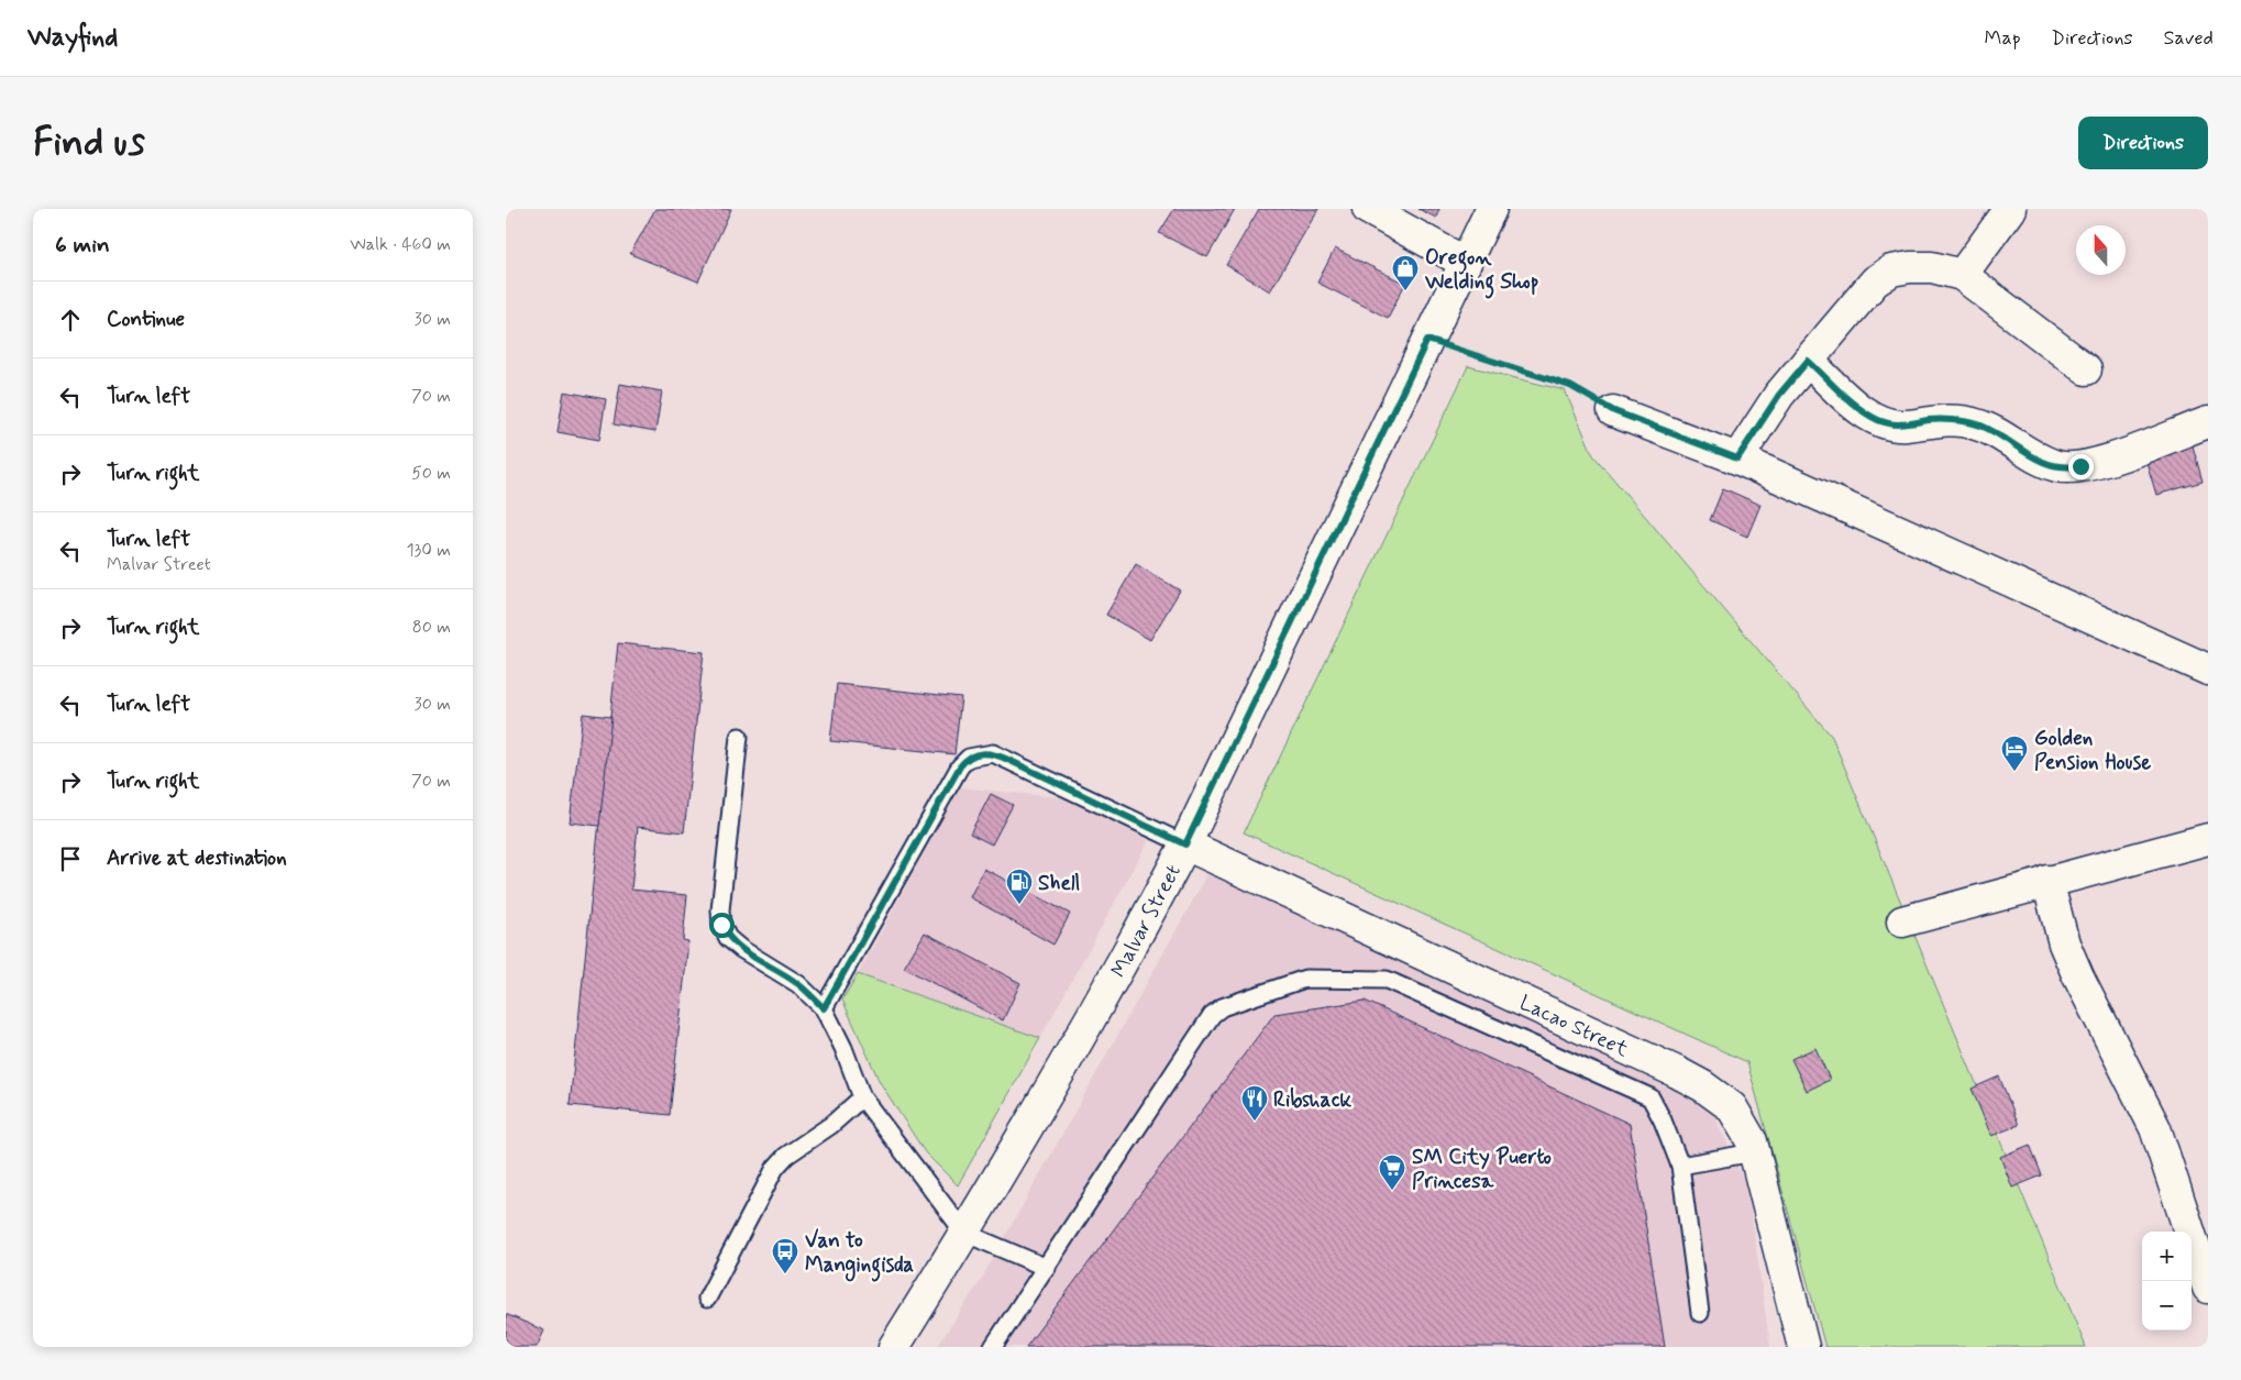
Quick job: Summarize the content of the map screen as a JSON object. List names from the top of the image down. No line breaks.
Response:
{"streets":{"street":["Malvar Street","Lacao Street"]},"crossings":[["Malvar Street","Lacao Street"]],"places":{"shop":["Oregon Welding Shop"],"hotel":["Golden Pension House"],"fuel station":["Shell"],"restaurant":["Ribshack"],"supermarket":["SM City Puerto Princesa"],"bus stop":["Van to Mangingisda"]},"north":"top","page":{"header":"Wayfind","nav":["Map","Directions","Saved"],"buttons":"Directions","title":"Find us","heading":["6 min","Walk · 460 m"],"list":[["Continue","30 m"],["Turn left","70 m"],["Turn right","50 m"],["Turn left","Malvar Street","130 m"],["Turn right","80 m"],["Turn left","30 m"],["Turn right","70 m"],"Arrive at destination"],"map_buttons":["+","−"]}}
